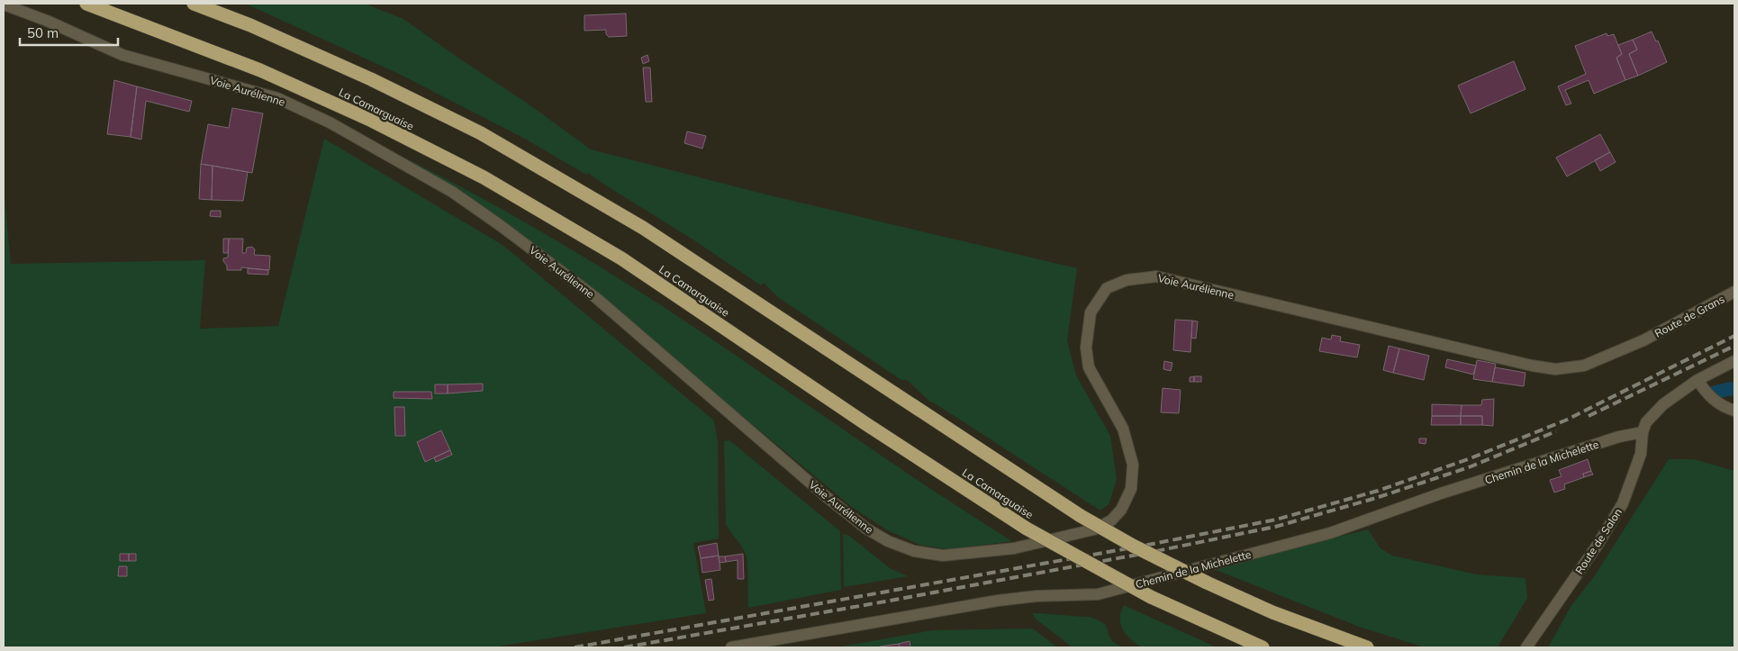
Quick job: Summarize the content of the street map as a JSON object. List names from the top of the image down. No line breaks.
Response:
{"streets":{"highway":["La Camarguaise"],"street":["Voie Aurélienne","Route de Grans","Chemin de la Michelette","Route de Salon"]},"crossings":[["Voie Aurélienne","Route de Grans"],["Chemin de la Michelette","Route de Salon"]],"scale_bar":"50 m"}
